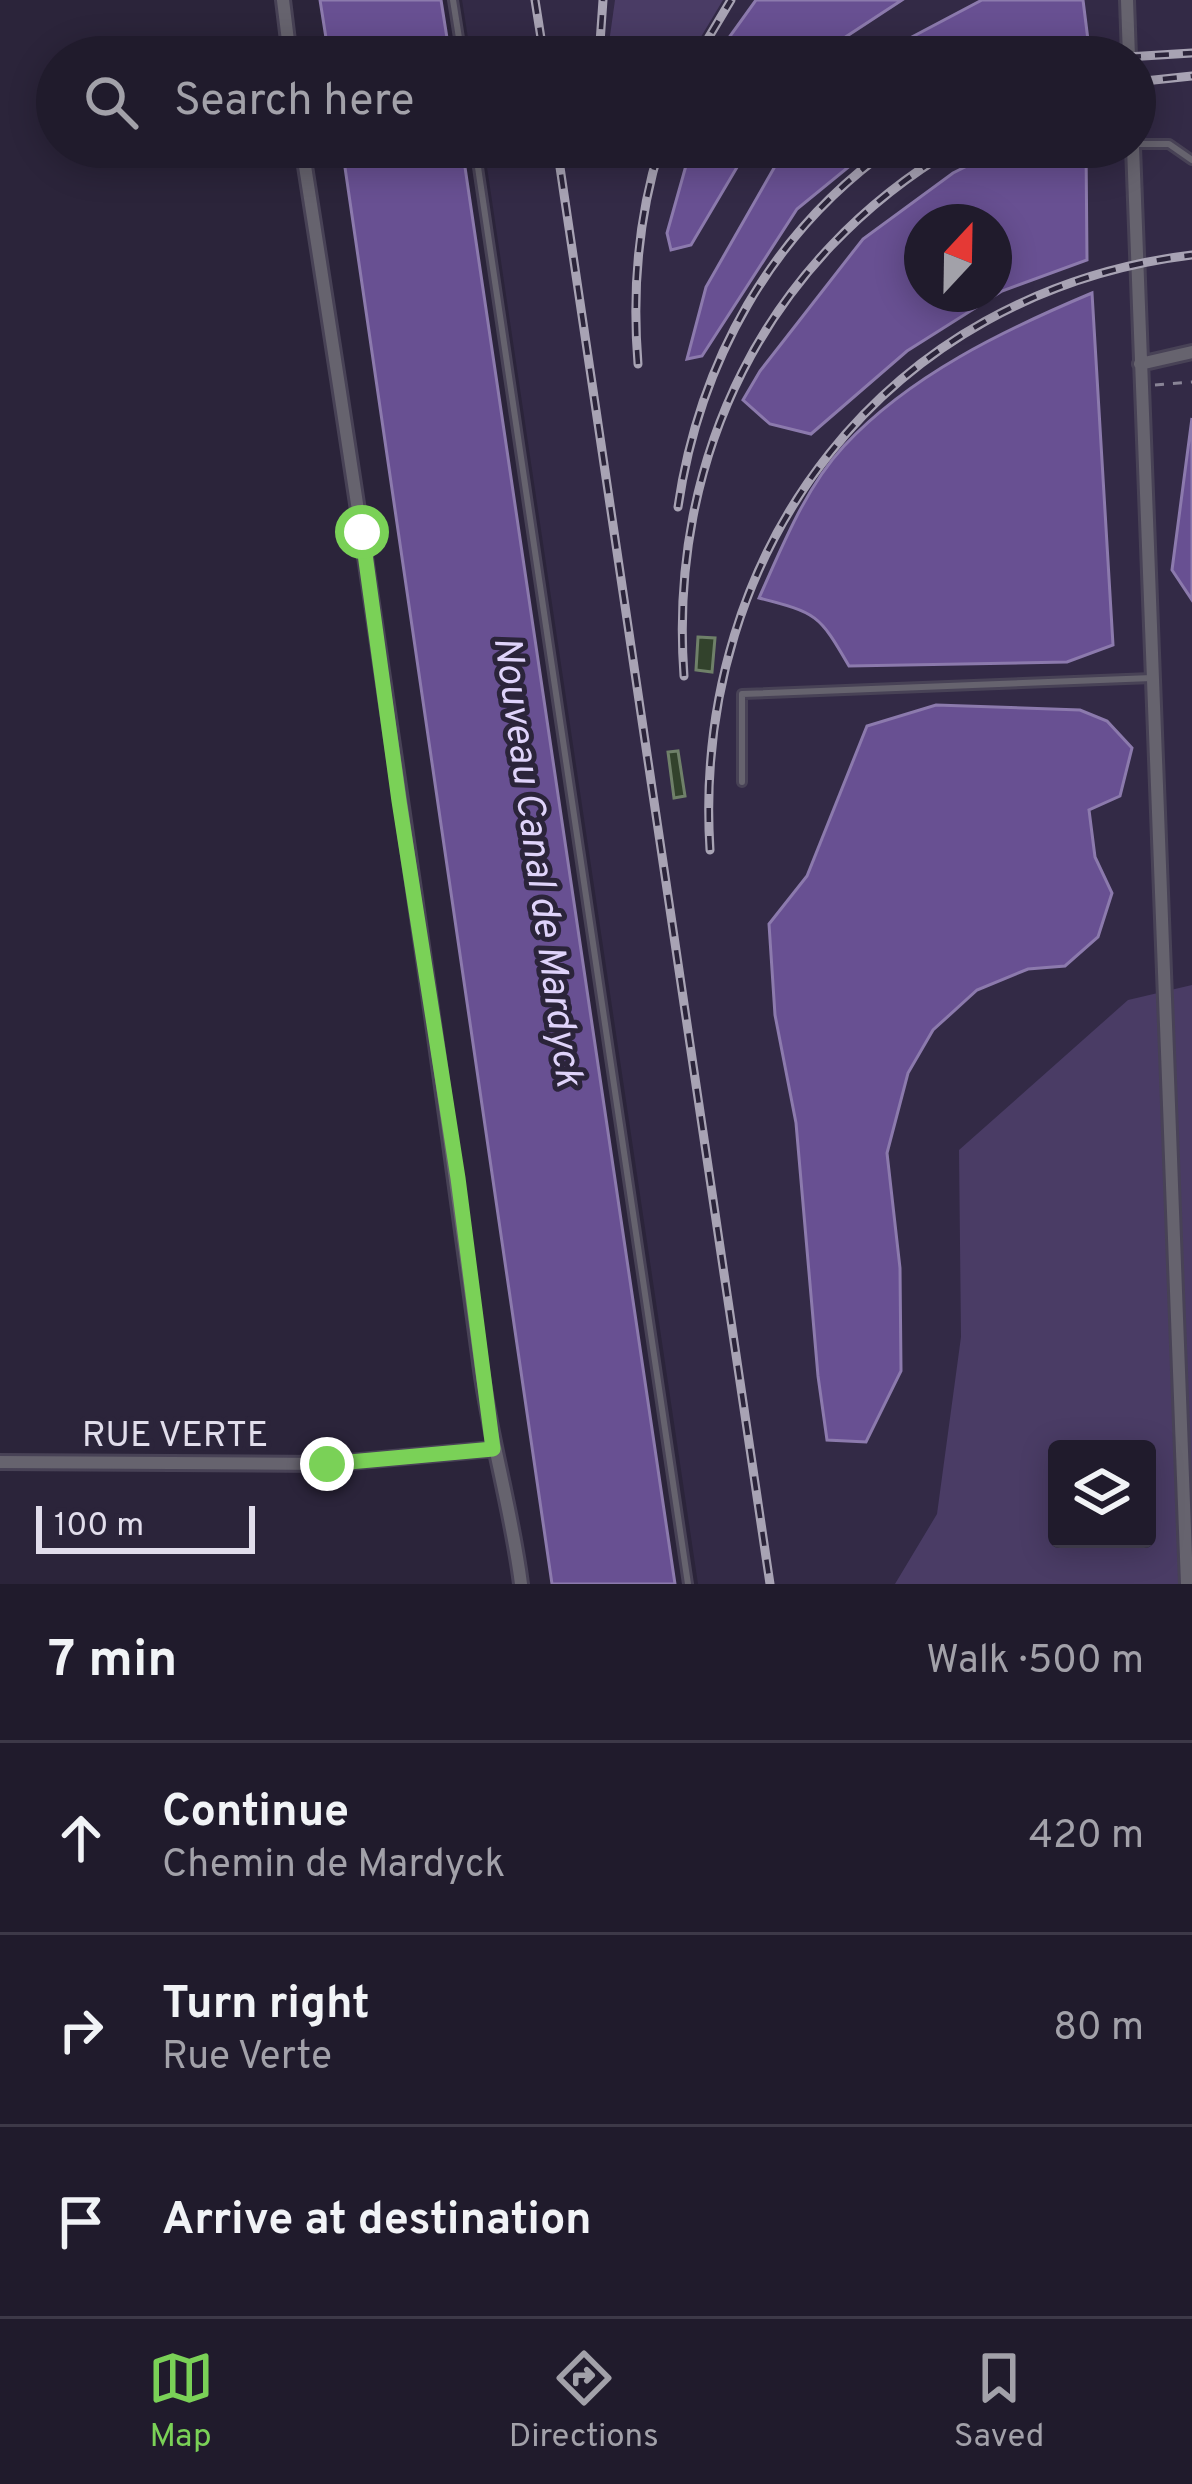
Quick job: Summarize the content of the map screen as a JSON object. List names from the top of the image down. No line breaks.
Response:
{"streets":{"street":["RUE VERTE"]},"water":["Nouveau Canal de Mardyck"],"scale_bar":"100 m","north":"top","page":{"search":"Search here","scale":"100 m","heading":["7 min","Walk · 500 m"],"list":[["Continue","Chemin de Mardyck","420 m"],["Turn right","Rue Verte","80 m"],"Arrive at destination"],"nav":["Map","Directions","Saved"]}}
